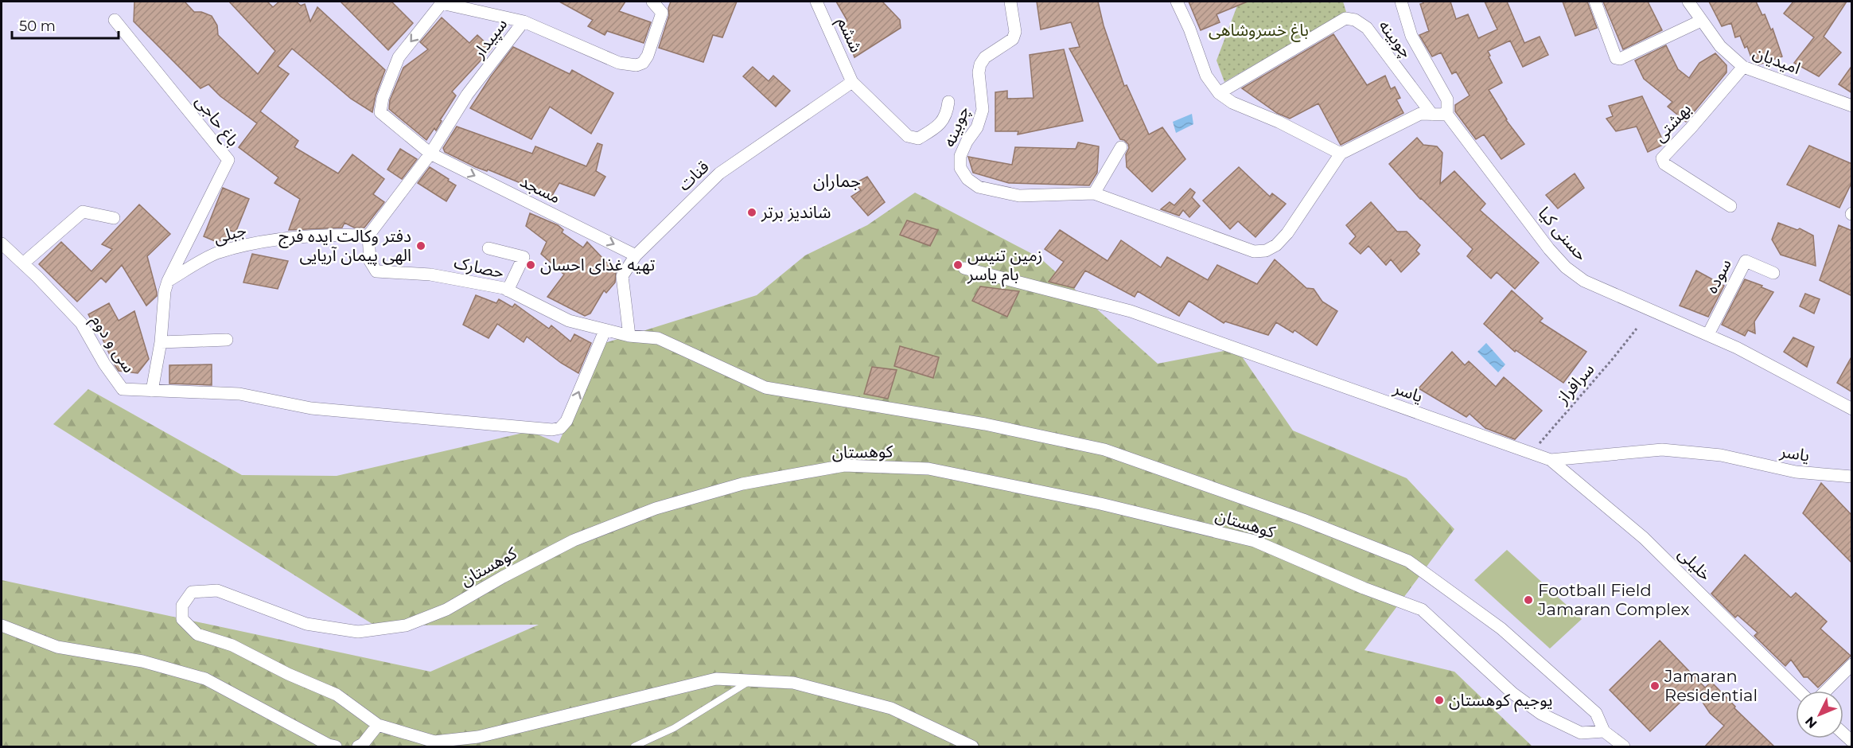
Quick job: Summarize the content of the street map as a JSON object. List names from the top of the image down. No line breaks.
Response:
{"streets":{"street":["ششم","سپیدار","چوبینه","امیدیان","باغ حاجی","بهشتی","قنات","مسجد","جبلی","حسنی کیا","حصارک","سوده","سی و دوم","یاسر","کوهستان","خلیلی"],"path":["سرافراز"]},"crossings":[["ششم","قنات"],["سپیدار","مسجد"],["سپیدار","جبلی"],["سپیدار","حصارک"],["چوبینه","حسنی کیا"],["امیدیان","بهشتی"],["باغ حاجی","جبلی"],["قنات","مسجد"],["قنات","حصارک"],["قنات","کوهستان"],["جبلی","حصارک"],["حسنی کیا","سوده"],["حصارک","سی و دوم"],["حصارک","کوهستان"],["سرافراز","یاسر"],["یاسر","خلیلی"]],"one_way":["سی و دوم"],"districts":["جماران"],"parks":["باغ خسروشاهی"],"places":["شاندیز برتر","دفتر وکالت ایده فرج الهی پیمان آریایی","تهیه غذای احسان","زمین تنیس بام یاسر","Football Field Jamaran Complex","Jamaran Residential","یوجیم کوهستان"],"scale_bar":"50 m","north":"bottom left"}
